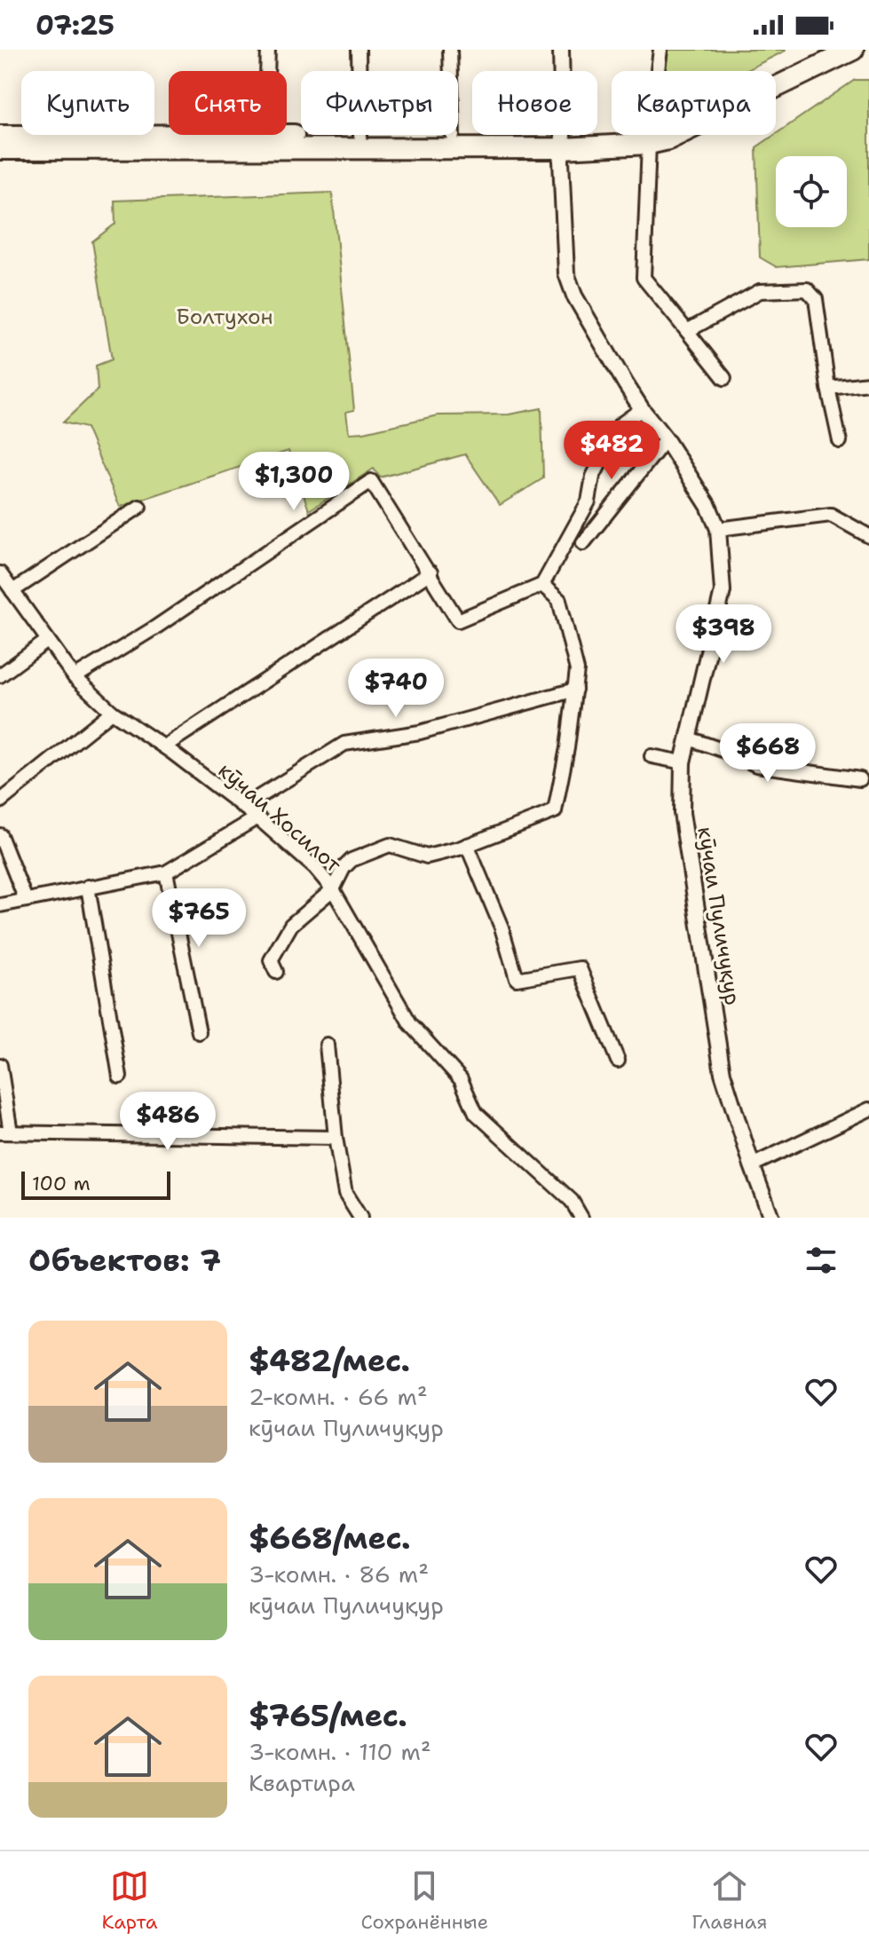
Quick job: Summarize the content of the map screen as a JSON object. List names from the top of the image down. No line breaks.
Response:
{"streets":{"street":["кӯчаи Хосилот","кӯчаи Пуличуқур"]},"parks":["Болтухон"],"scale_bar":"100 m","page":{"status":"07:25","chip":["Купить","Снять","Фильтры","Новое","Квартира"],"price":["$482","$1,300","$398","$740","$668","$765","$486"],"scale":"100 m","heading":"Объектов: 7","list":[{"name":"$482/мес.","note":"2-комн. · 66 m² · кӯчаи Пуличуқур"},{"name":"$668/мес.","note":"3-комн. · 86 m² · кӯчаи Пуличуқур"},{"name":"$765/мес.","note":"3-комн. · 110 m² · Квартира"}],"tabs":["Карта","Сохранённые","Главная"]}}
